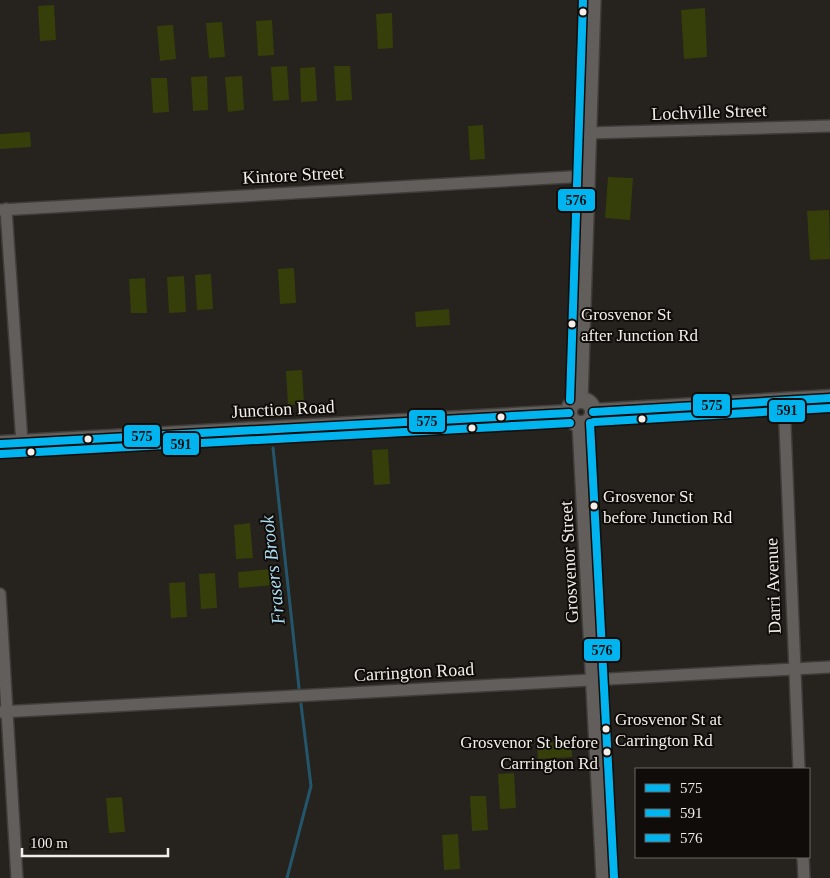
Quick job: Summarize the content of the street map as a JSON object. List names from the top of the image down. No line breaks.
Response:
{"streets":{"main road":["Junction Road"],"street":["Lochville Street","Kintore Street","Grosvenor Street","Darri Avenue","Carrington Road"]},"crossings":[["Junction Road","Grosvenor Street"],["Grosvenor Street","Carrington Road"],["Darri Avenue","Carrington Road"]],"water":["Frasers Brook"],"places":["Grosvenor St after Junction Rd","Grosvenor St before Junction Rd","Grosvenor St at Carrington Rd","Grosvenor St before Carrington Rd"],"lines":["transit line 576","transit line 575","transit line 591"],"legend":["575","591","576"],"scale_bar":"100 m"}
